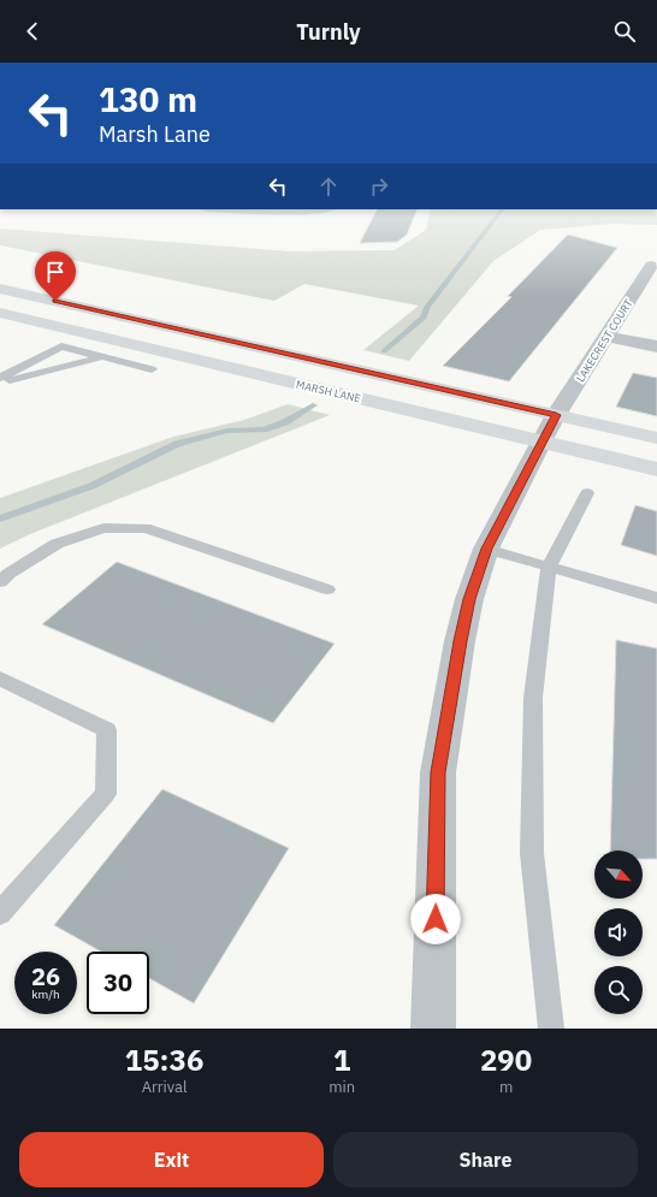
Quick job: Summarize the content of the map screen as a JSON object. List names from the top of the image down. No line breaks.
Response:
{"streets":{"main road":["MARSH LANE"],"street":["LAKECREST COURT"]},"crossings":[["LAKECREST COURT","MARSH LANE"]],"north":"bottom right","page":{"header":"Turnly","turn":["130 m","Marsh Lane"],"speed":"26 km/h","limit":"30","eta":["15:36","Arrival","1","min","290","m"],"buttons":["Exit","Share"]}}
